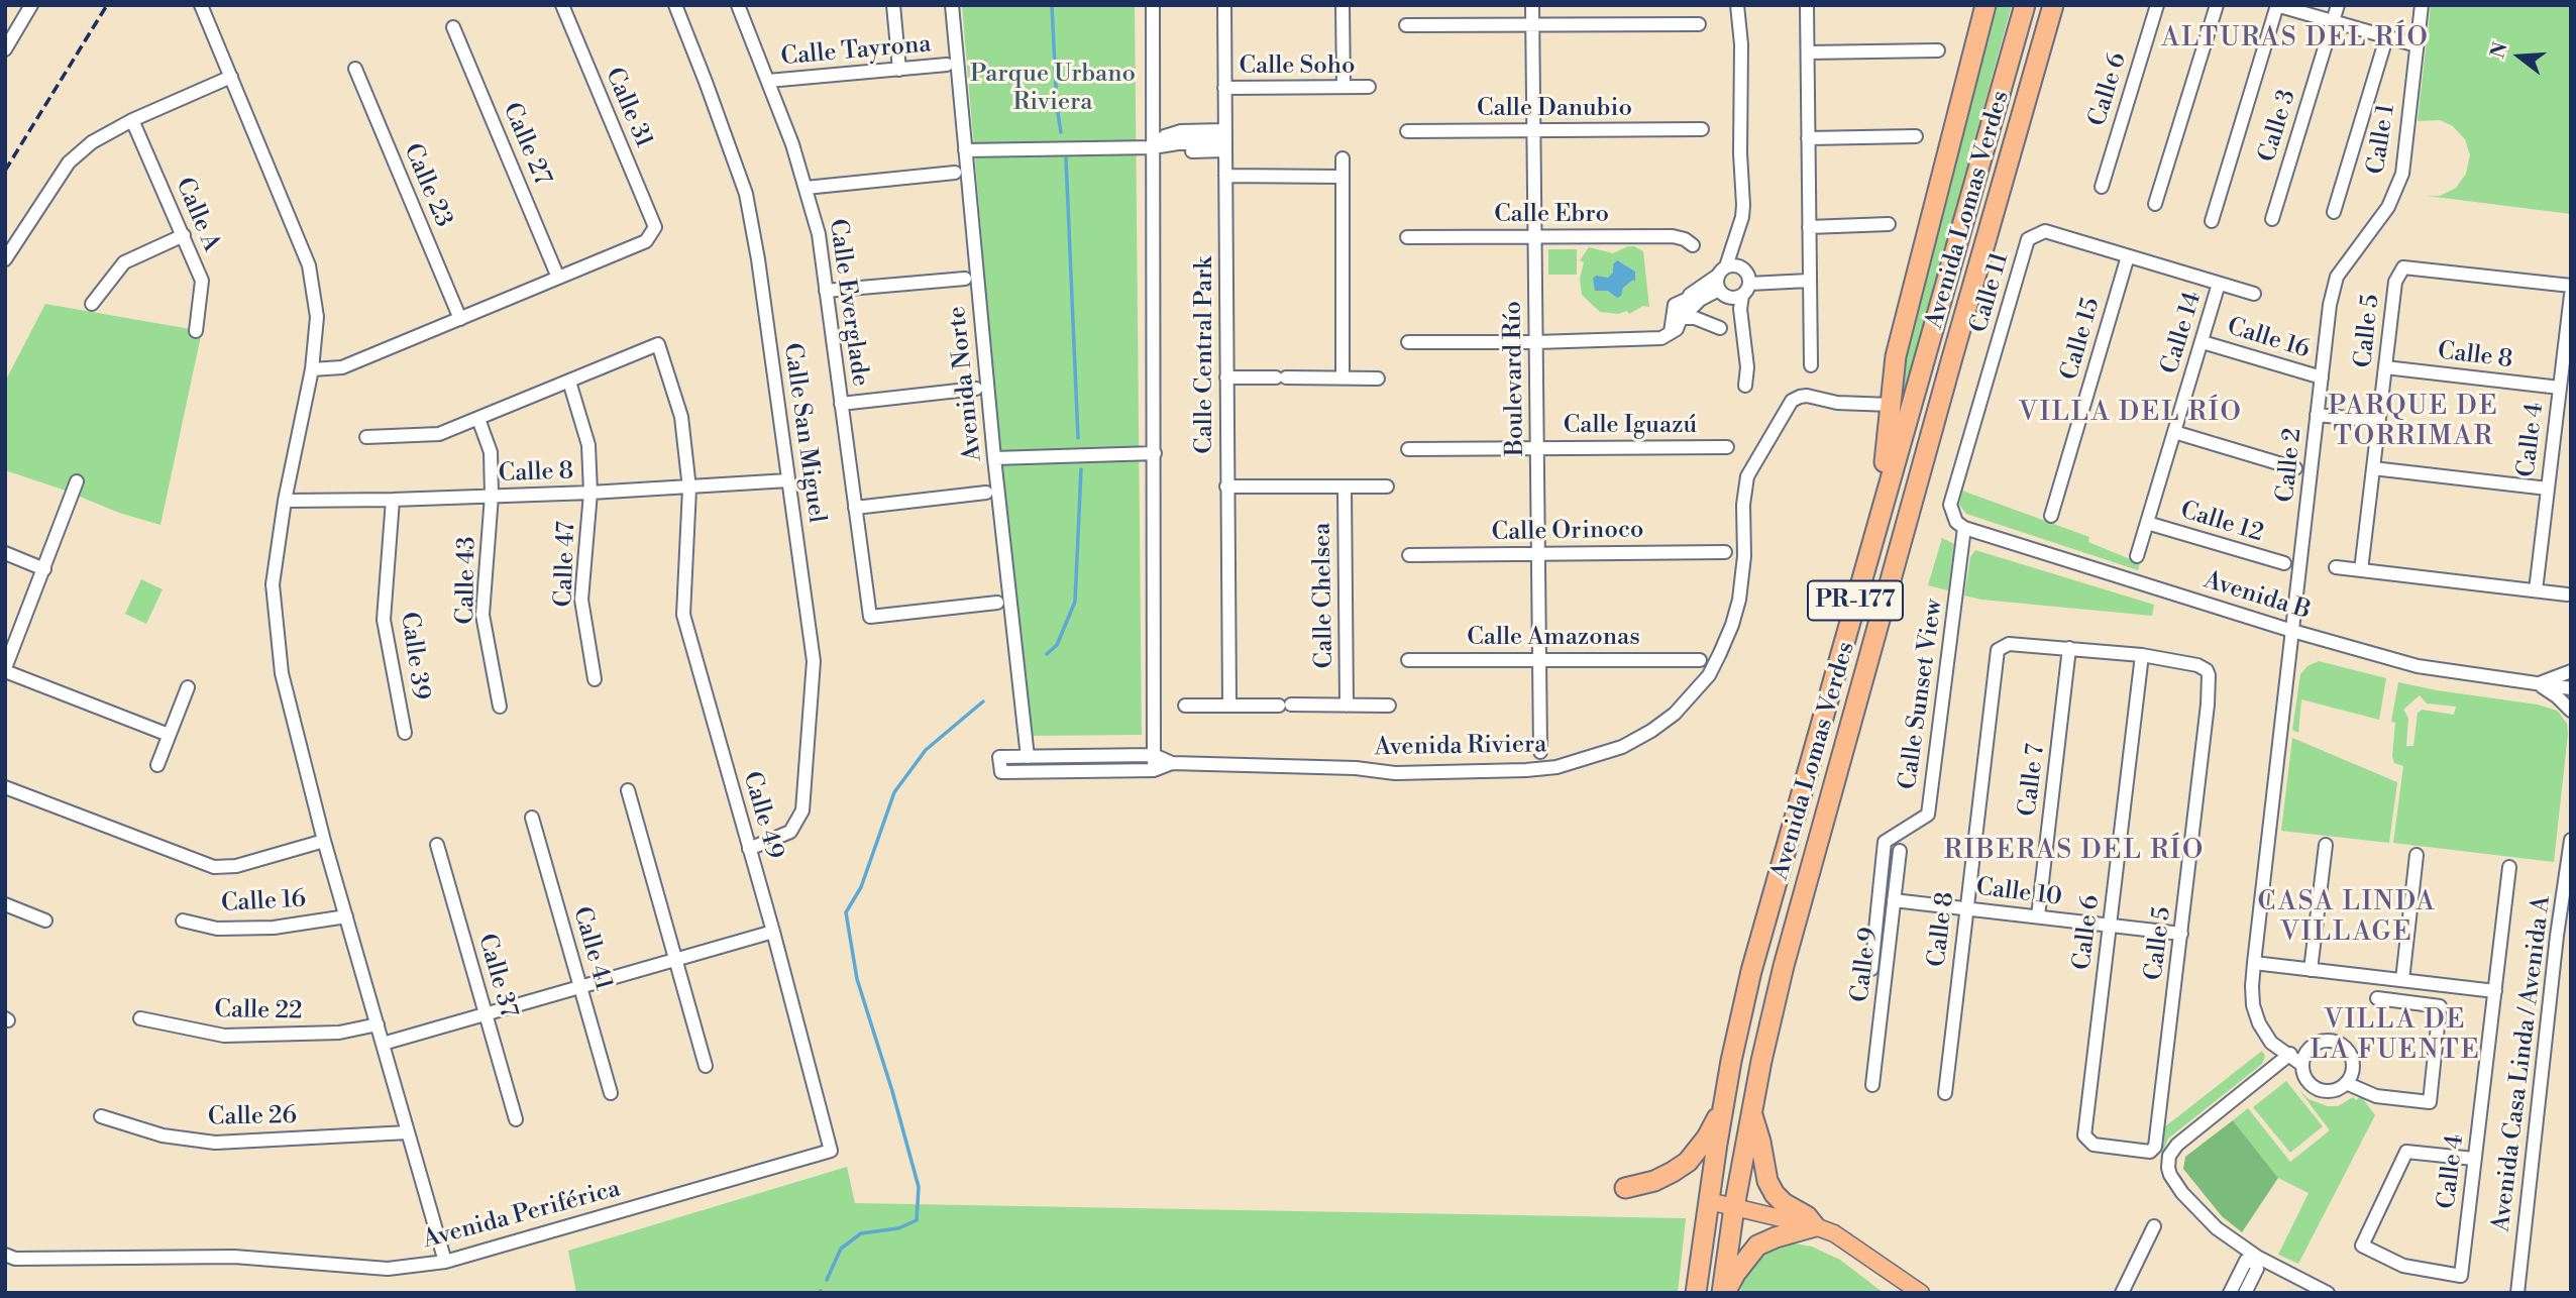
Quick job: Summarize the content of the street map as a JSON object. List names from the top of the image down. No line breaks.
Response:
{"streets":{"highway":["Avenida Lomas Verdes","PR-177"],"street":["Calle Tayrona","Calle Soho","Calle 6","Calle 31","Calle Danubio","Calle 3","Calle 1","Calle 27","Calle 23","Calle A","Calle Ebro","Calle 11","Calle Everglade","Calle 5","Calle 14","Calle 15","Calle 16","Calle Central Park","Calle 8","Boulevard Río","Avenida Norte","Calle Iguazú","Calle San Miguel","Calle 4","Calle 2","Calle 12","Calle Orinoco","Calle 47","Calle 43","Calle Chelsea","Avenida B","Calle Amazonas","Calle 39","Calle Sunset View","Avenida Riviera","Calle 7","Calle 49","Calle 10","Calle 41","Calle 9","Calle 37","Calle 22","Avenida Casa Linda / Avenida A","Calle 26","Avenida Periférica"]},"crossings":[["Calle Tayrona","Calle Everglade"],["Calle Soho","Calle Central Park"],["Calle 6","Calle 5"],["Calle 6","Calle 10"],["Calle 31","Calle 27"],["Calle Danubio","Boulevard Río"],["Calle 1","Calle 2"],["Calle Ebro","Boulevard Río"],["Calle 11","Calle 14"],["Calle 11","Calle 15"],["Calle 11","Avenida B"],["Calle 11","Calle Sunset View"],["Calle 5","Calle 8"],["Calle 5","Calle 10"],["Calle 14","Calle 16"],["Calle 14","Calle 12"],["Calle 16","Calle 2"],["Calle 8","Calle San Miguel"],["Calle 8","Calle 4"],["Calle 8","Calle 47"],["Calle 8","Calle 43"],["Calle 8","Calle 39"],["Calle 8","Calle 7"],["Calle 8","Calle 49"],["Calle 8","Calle 10"],["Boulevard Río","Calle Iguazú"],["Boulevard Río","Calle Orinoco"],["Boulevard Río","Calle Amazonas"],["Avenida Norte","Avenida Riviera"],["Calle San Miguel","Calle 49"],["Calle 2","Avenida B"],["Calle 47","Calle 49"],["Avenida B","Calle Sunset View"],["Calle 7","Calle 10"],["Calle 49","Avenida Periférica"],["Calle 10","Calle 9"]],"districts":["ALTURAS DEL RÍO","PARQUE DE TORRIMAR","VILLA DEL RÍO","RIBERAS DEL RÍO","CASA LINDA VILLAGE","VILLA DE LA FUENTE"],"parks":["Parque Urbano Riviera"],"north":"left"}
